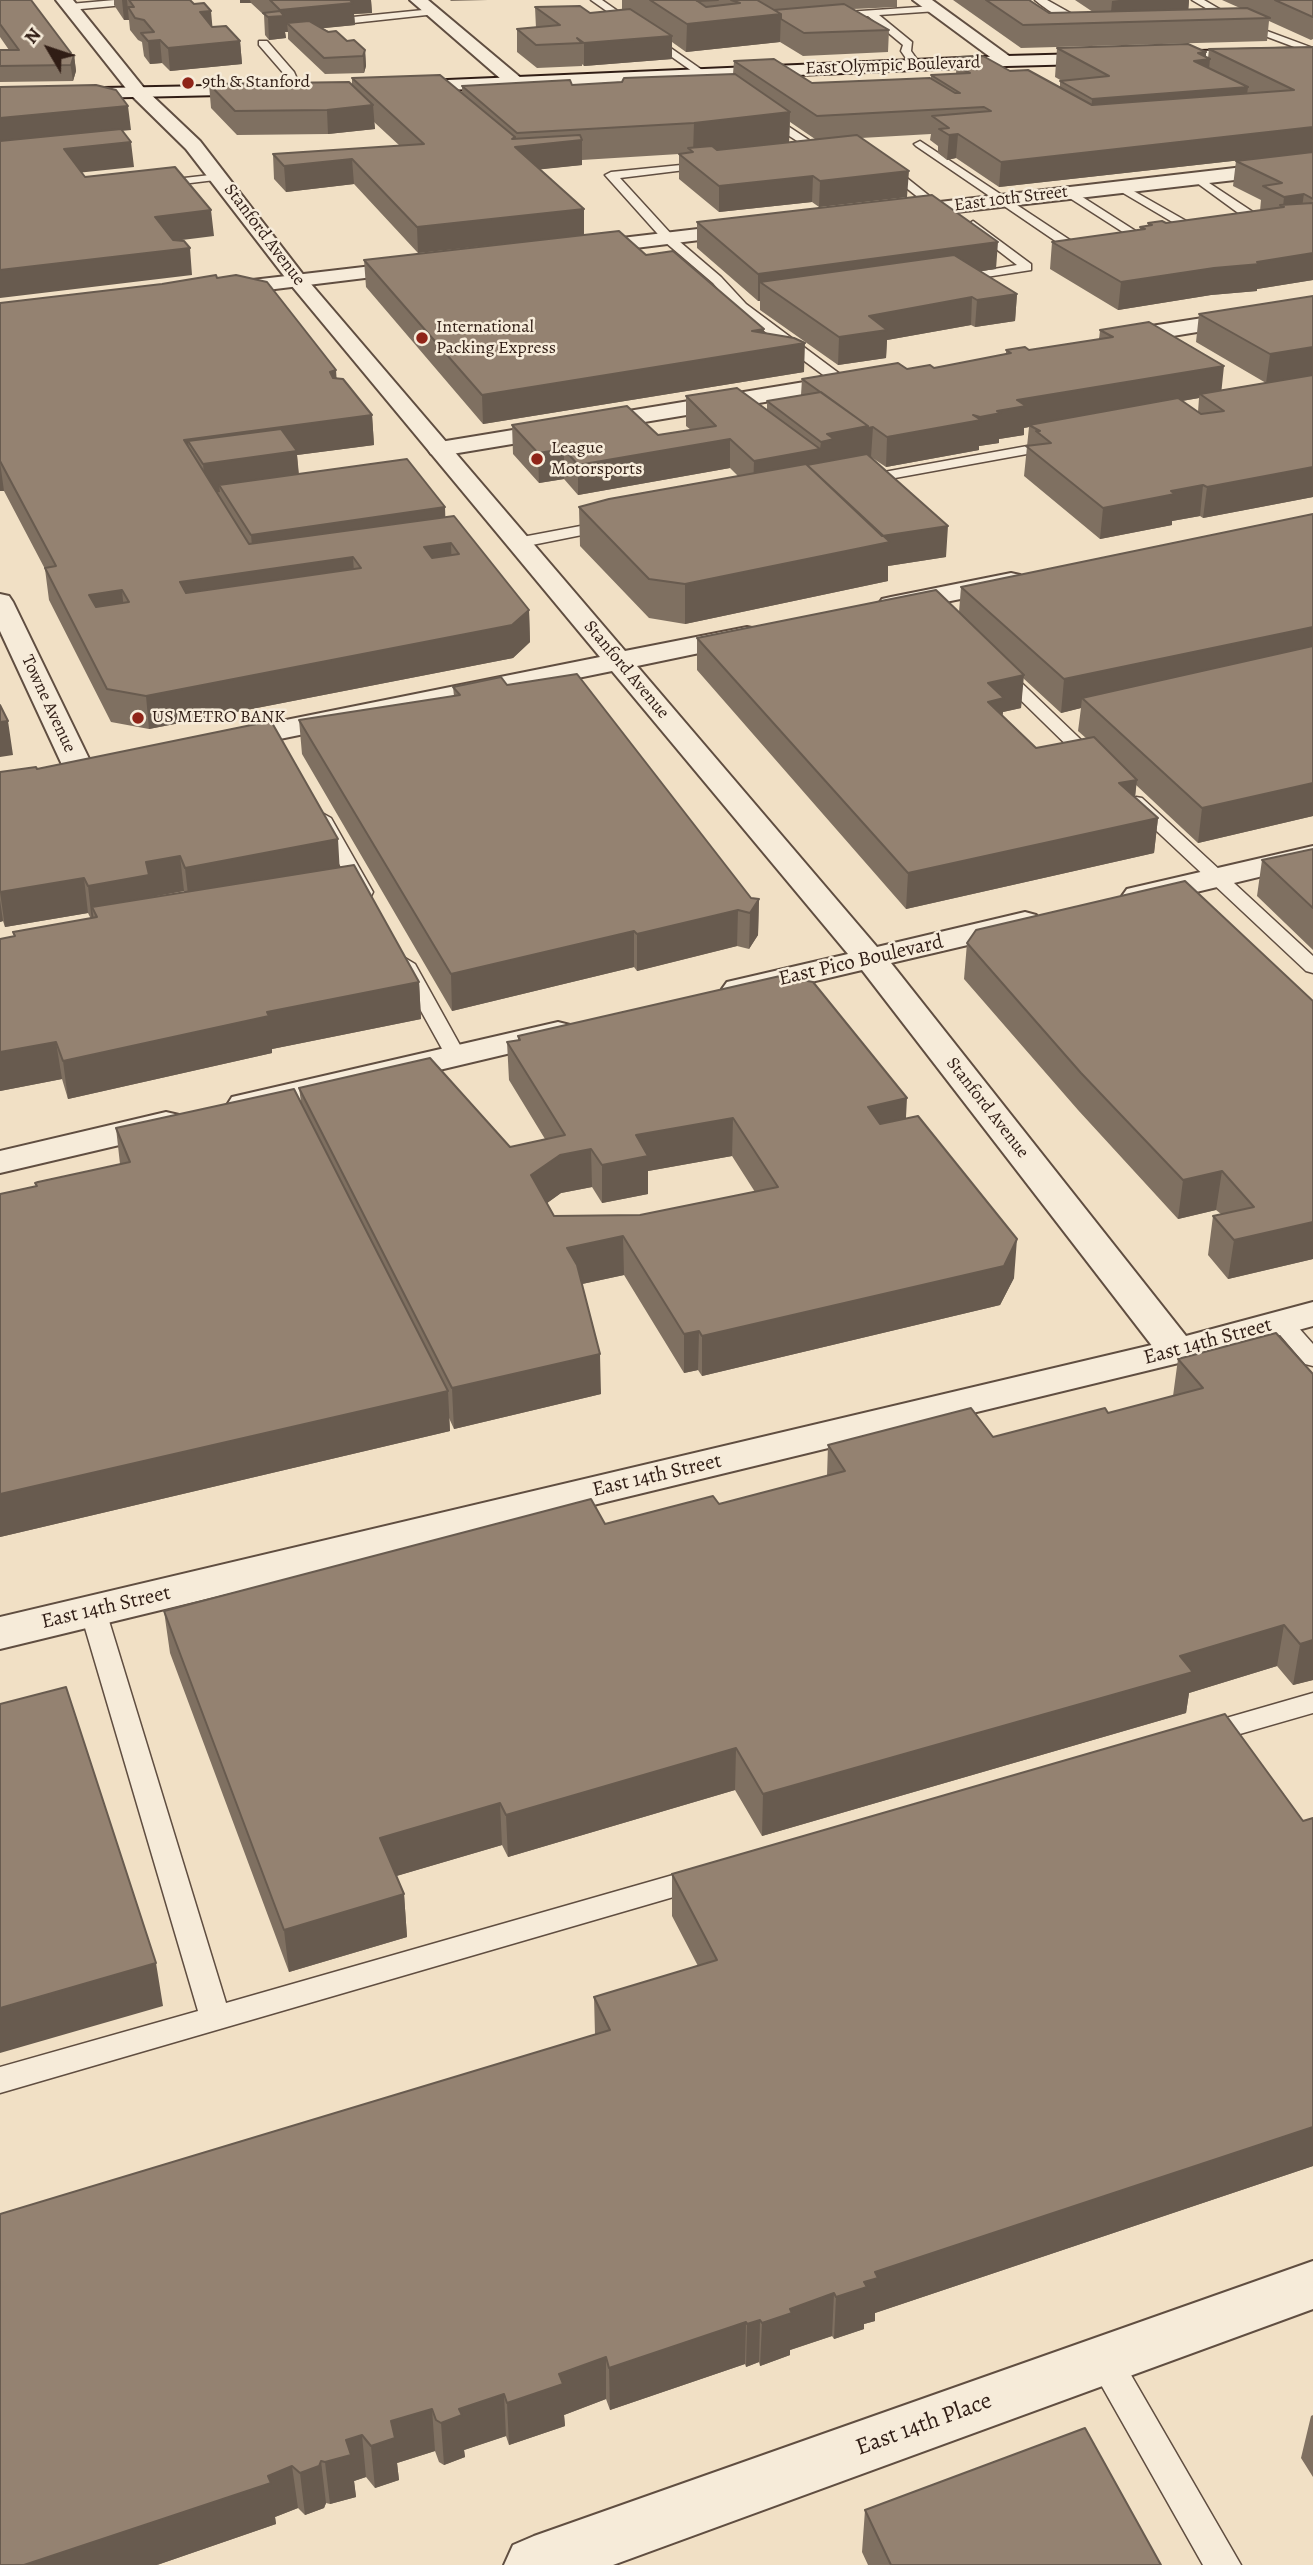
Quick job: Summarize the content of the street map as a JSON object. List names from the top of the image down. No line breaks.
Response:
{"streets":{"street":["East Olympic Boulevard","East 10th Street","Stanford Avenue","Towne Avenue","East Pico Boulevard","East 14th Street","East 14th Place"]},"crossings":[["Stanford Avenue","East Pico Boulevard"],["Stanford Avenue","East 14th Street"]],"places":["9th & Stanford","International Packing Express","League Motorsports","US METRO BANK"],"north":"top left"}
